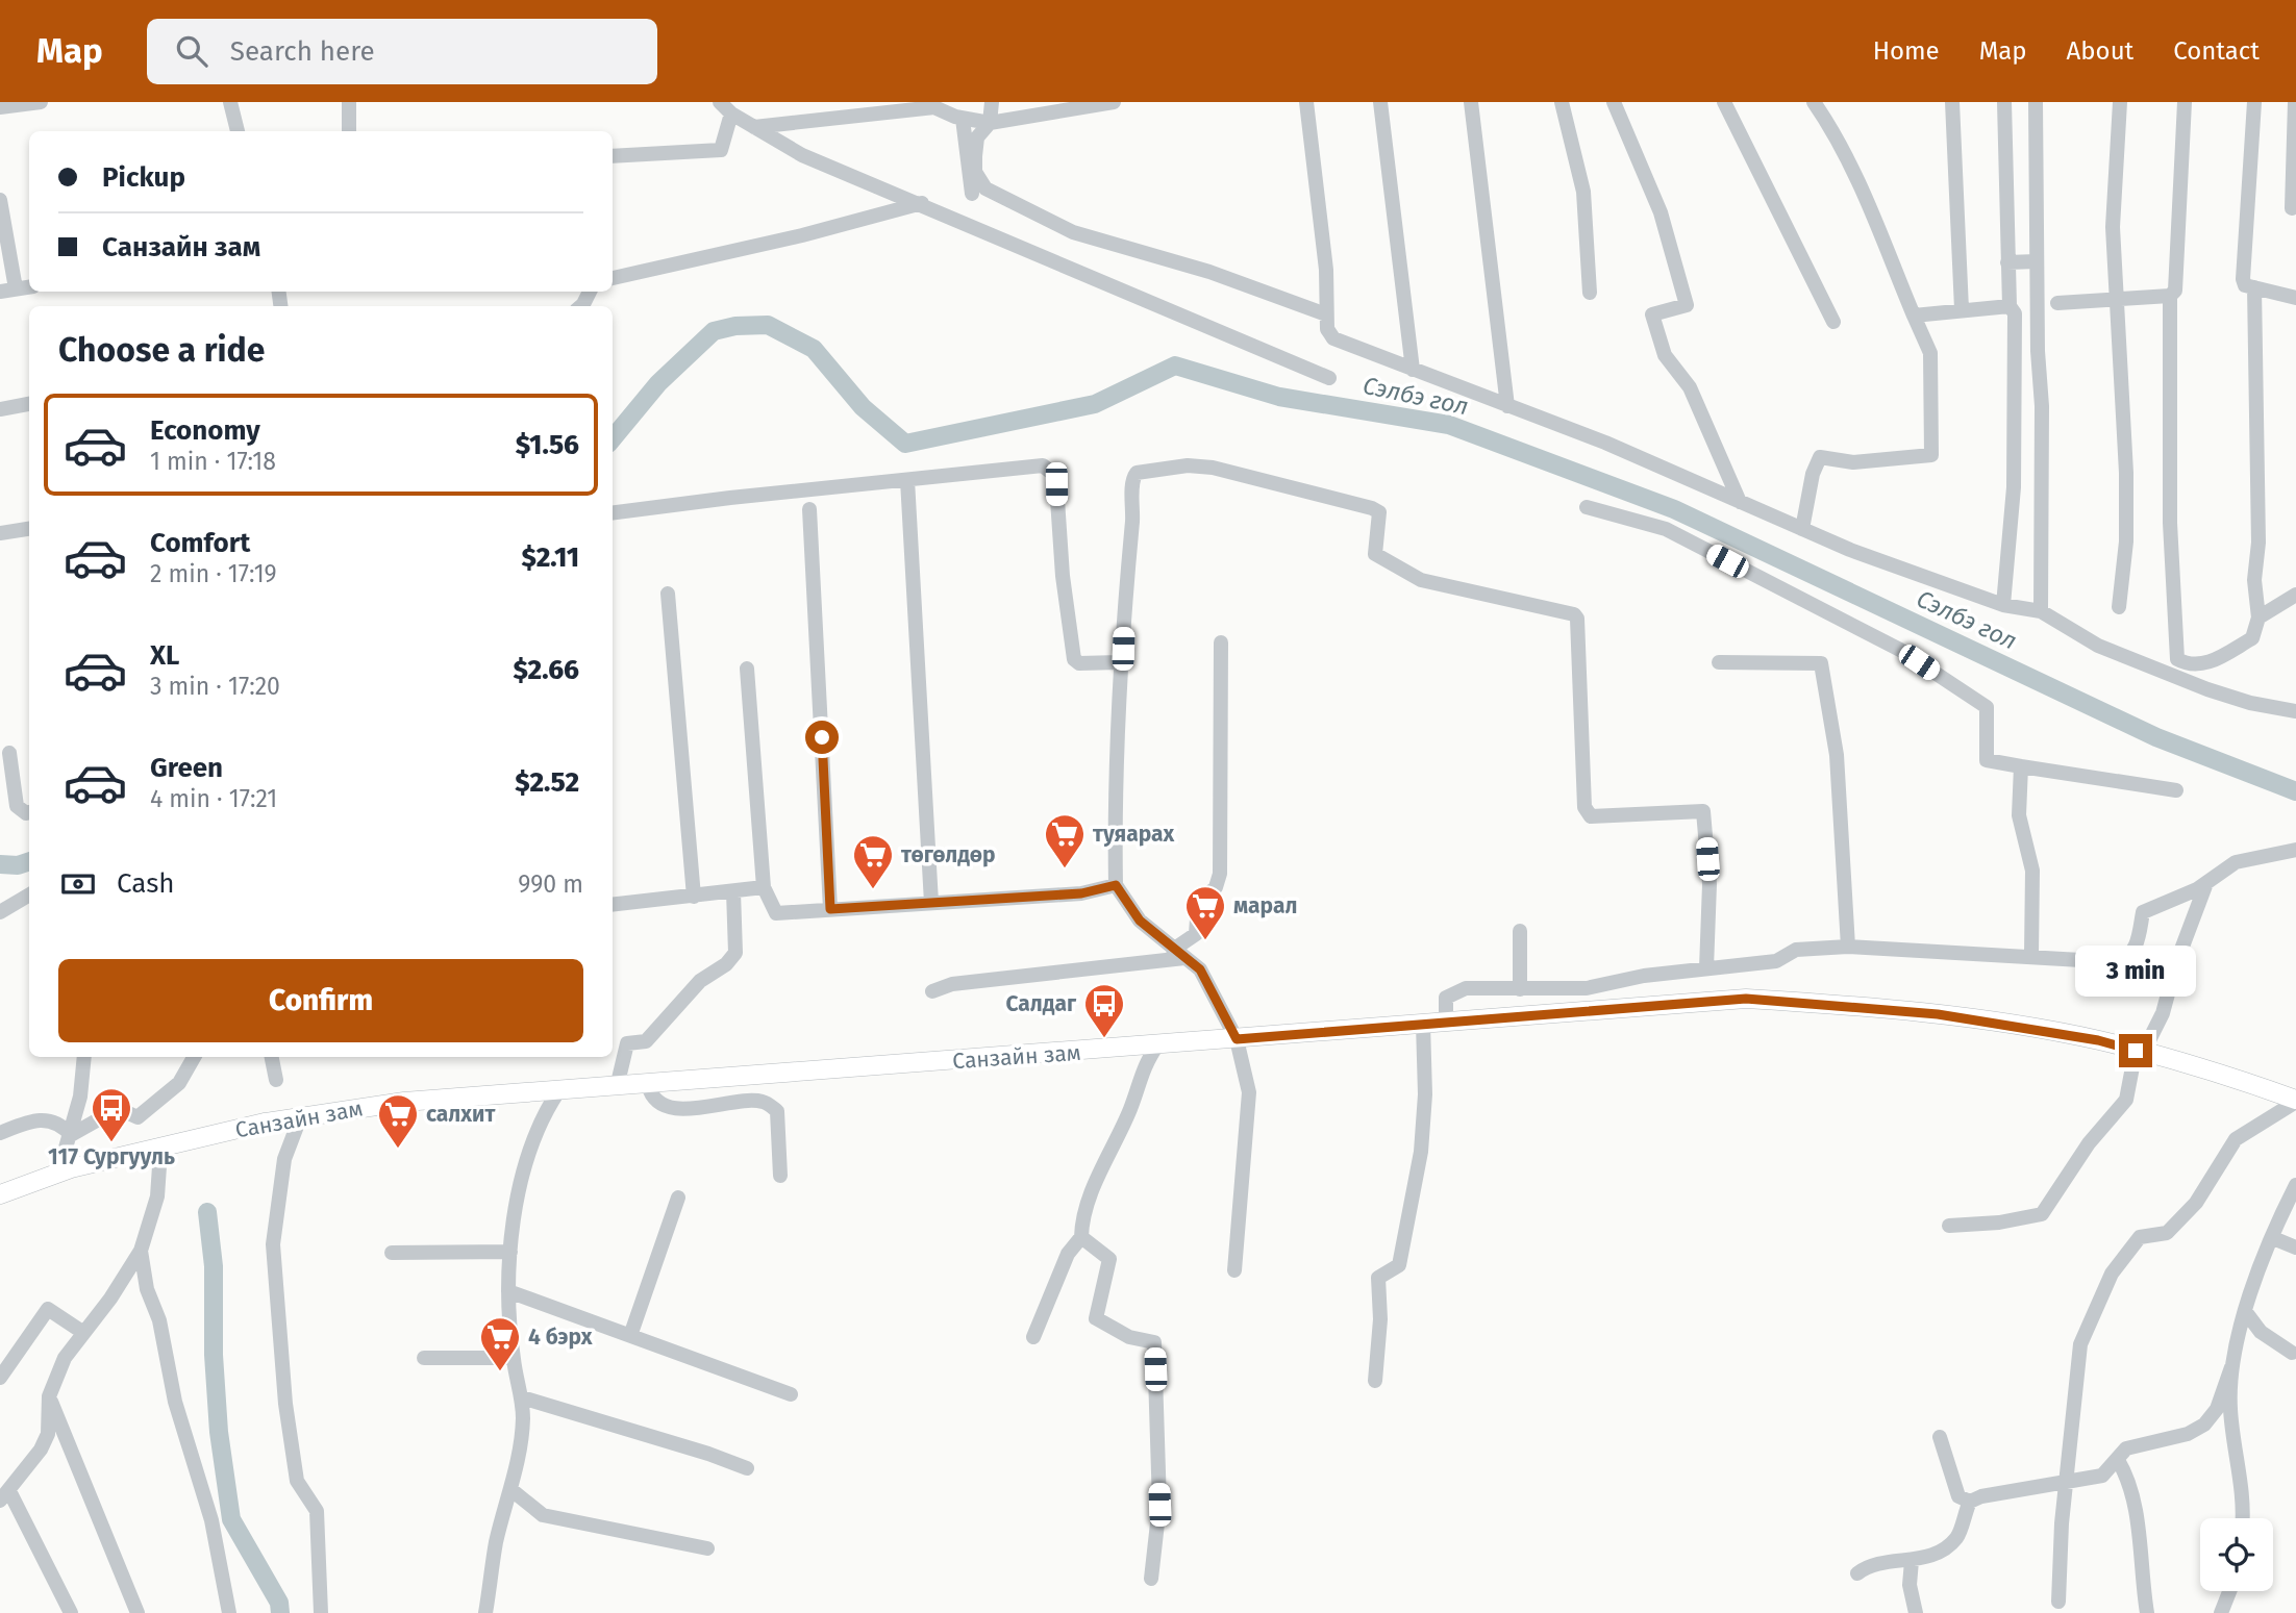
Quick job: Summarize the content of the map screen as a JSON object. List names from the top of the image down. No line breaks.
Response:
{"streets":{"main road":["Санзайн зам"]},"water":["Сэлбэ гол"],"places":{"supermarket":["туяарах","төгөлдөр","марал","салхит","4 бэрх"],"bus stop":["Салдаг","117 Сургууль"]},"page":{"header":"Map","search":"Search here","nav":["Home","Map","About","Contact"],"banner":["Pickup","Санзайн зам"],"heading":"Choose a ride","list":[{"name":"Economy","note":"1 min · 17:18","value":"$1.56"},{"name":"Comfort","note":"2 min · 17:19","value":"$2.11"},{"name":"XL","note":"3 min · 17:20","value":"$2.66"},{"name":"Green","note":"4 min · 17:21","value":"$2.52"}],"pay":["Cash","990 m"],"buttons":"Confirm","bubble":"3 min"}}
